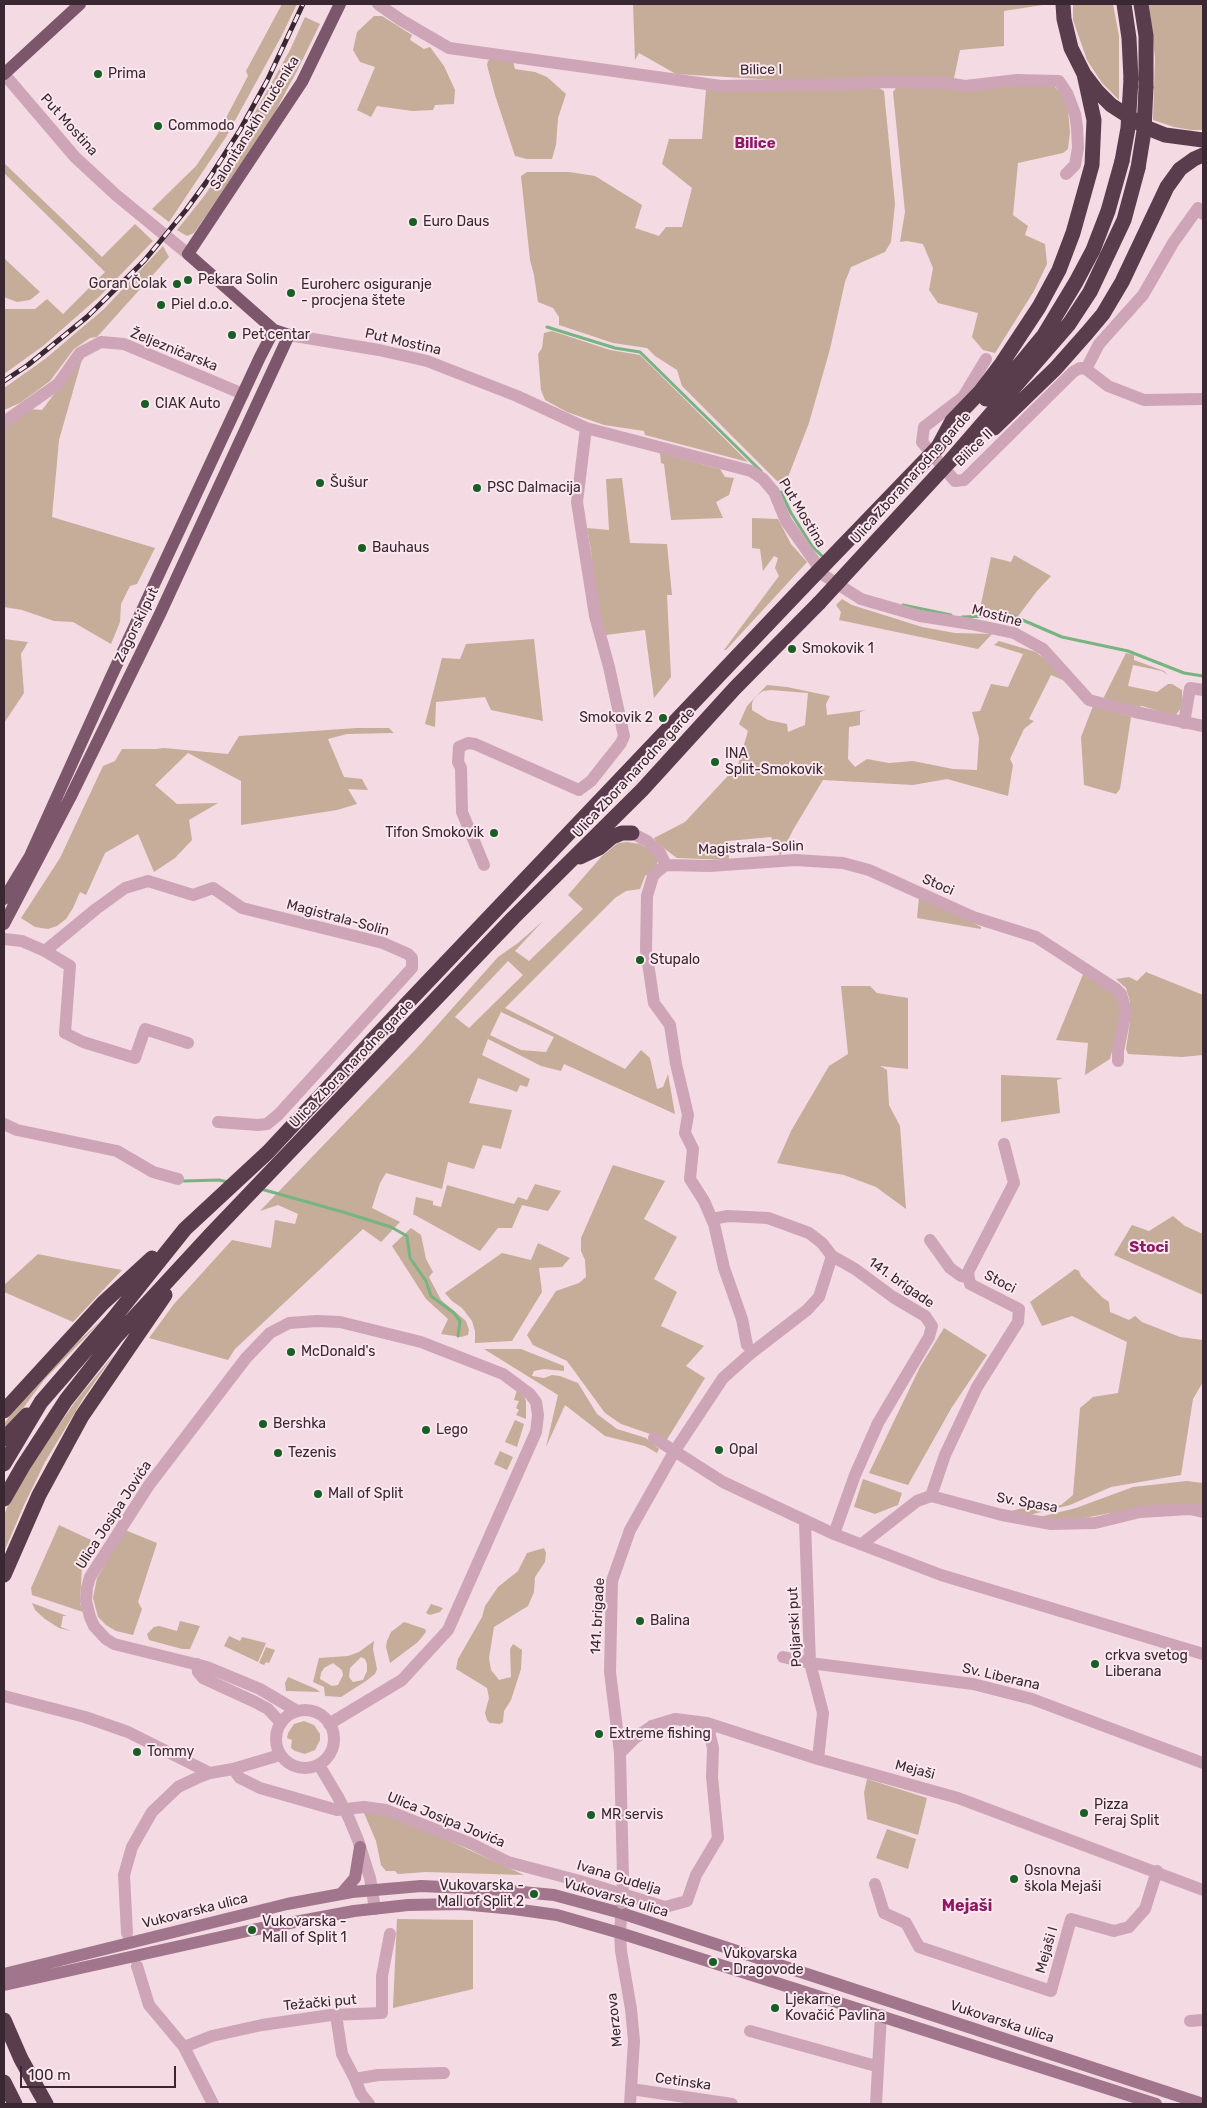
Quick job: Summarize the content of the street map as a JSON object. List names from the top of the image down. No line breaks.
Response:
{"streets":{"highway":["Ulica Zbora narodne garde"],"main road":["Salonitanskih mučenika","Put Mostina","Zagorski put"],"street":["Bilice I","Željezničarska","Bilice II","Mostine","Magistrala-Solin","Stoci","141. brigade","Sv. Spasa","Ulica Josipa Jovića","Poljarski put","Sv. Liberana","Mejaši","Ivana Gudelja","Vukovarska ulica","Mejaši I","Težački put","Merzova","Cetinska"]},"crossings":[["Salonitanskih mučenika","Put Mostina"],["Put Mostina","Mostine"],["Put Mostina","Zagorski put"],["Željezničarska","Zagorski put"],["Magistrala-Solin","Stoci"],["Stoci","Sv. Spasa"],["141. brigade","Mejaši"],["141. brigade","Vukovarska ulica"],["141. brigade","Merzova"],["Ulica Josipa Jovića","Ivana Gudelja"],["Poljarski put","Sv. Liberana"],["Poljarski put","Mejaši"],["Mejaši","Ivana Gudelja"],["Mejaši","Mejaši I"],["Vukovarska ulica","Merzova"],["Merzova","Cetinska"]],"districts":["Bilice","Stoci","Mejaši"],"places":["Prima","Commodo","Euro Daus","Pekara Solin","Goran Čolak","Euroherc osiguranje - procjena štete","Piel d.o.o.","Pet centar","CIAK Auto","Šušur","PSC Dalmacija","Bauhaus","Smokovik 1","Smokovik 2","INA Split-Smokovik","Tifon Smokovik","Stupalo","McDonald's","Bershka","Lego","Opal","Tezenis","Mall of Split","Balina","crkva svetog Liberana","Extreme fishing","Tommy","Pizza Feraj Split","MR servis","Osnovna škola Mejaši","Vukovarska - Mall of Split 2","Vukovarska - Mall of Split 1","Vukovarska - Dragovode","Ljekarne Kovačić Pavlina"],"scale_bar":"100 m"}
